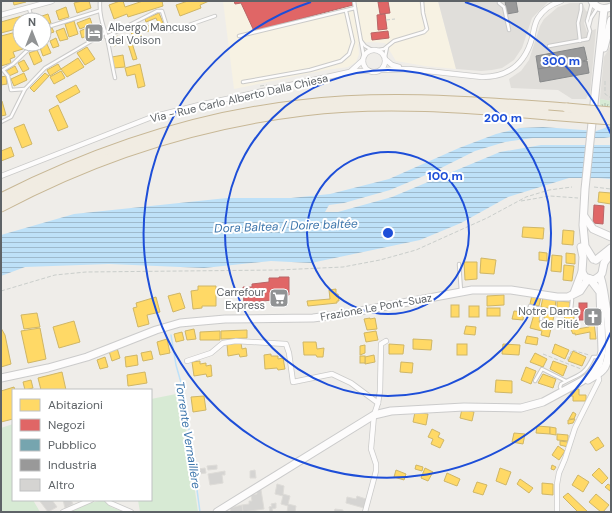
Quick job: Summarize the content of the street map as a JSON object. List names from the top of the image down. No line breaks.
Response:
{"streets":{"main road":["Frazione Le Pont-Suaz"],"street":["Via - Rue Carlo Alberto Dalla Chiesa"]},"water":["Dora Baltea / Doire baltée","Torrente Vernaillère"],"places":{"hotel":["Albergo Mancuso del Voison"],"supermarket":["Carrefour Express"],"church":["Notre Dame de Pitié"]},"legend":["Abitazioni","Negozi","Pubblico","Industria","Altro"],"north":"top","rings":["300 m","200 m","100 m"]}
